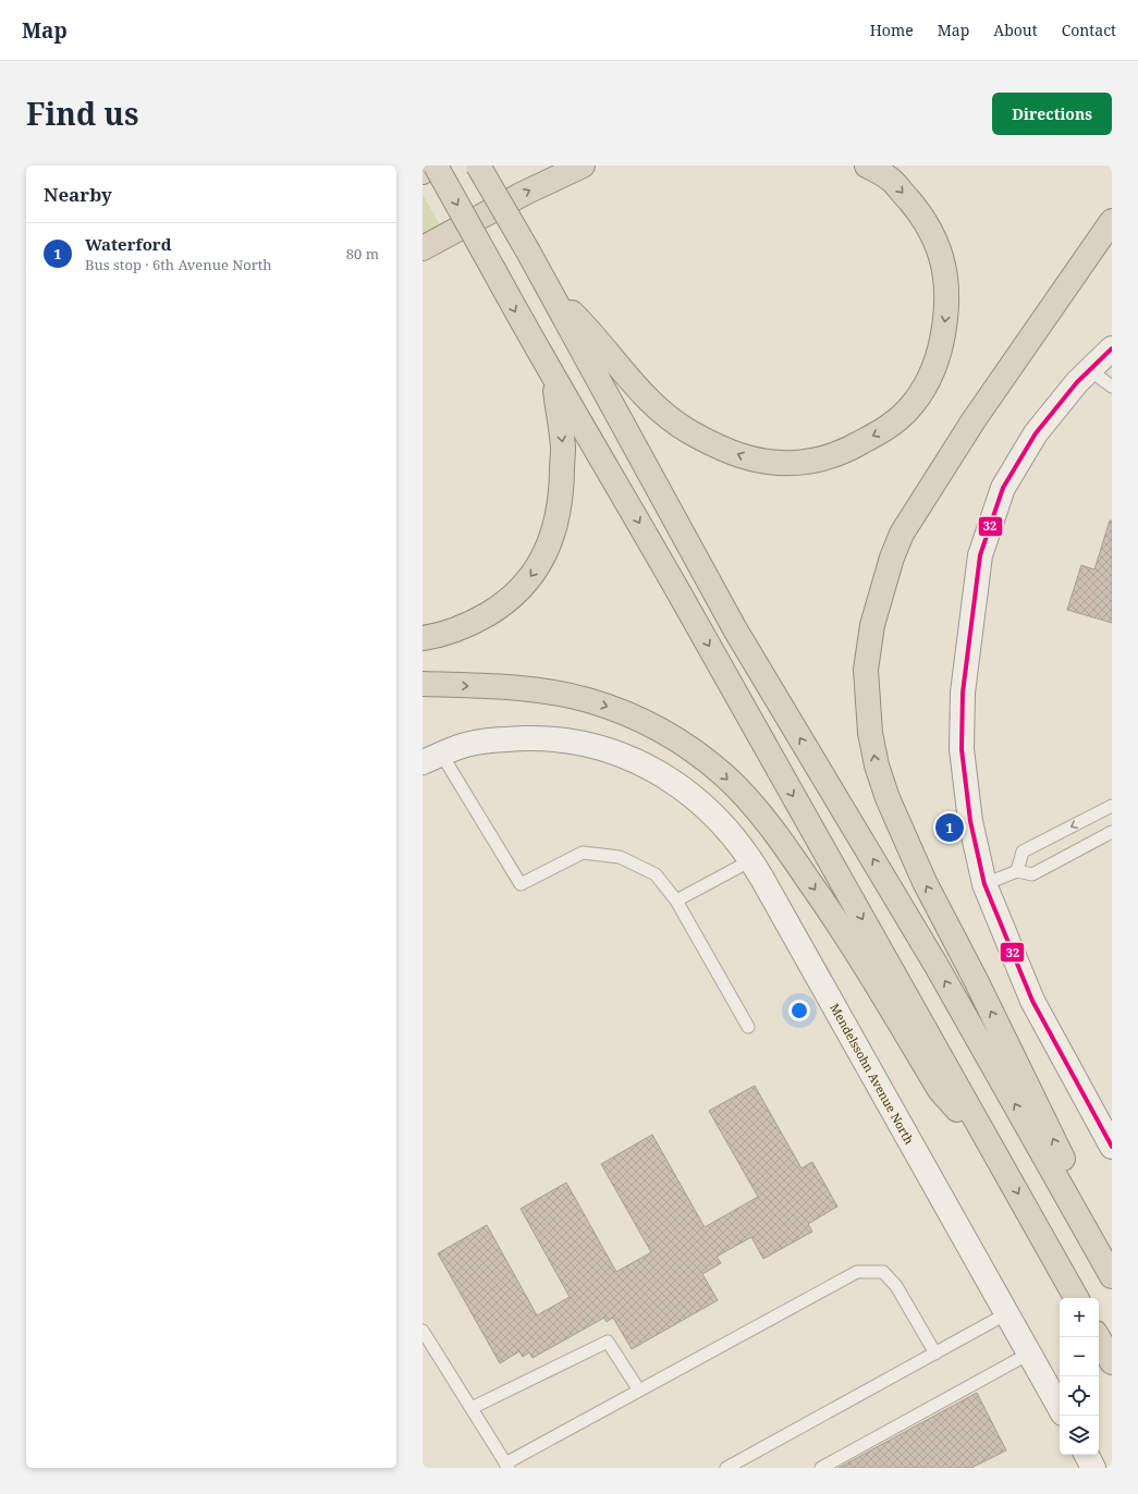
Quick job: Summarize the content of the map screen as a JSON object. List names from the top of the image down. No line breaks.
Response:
{"streets":{"street":["Mendelssohn Avenue North"]},"lines":["transit line 32"],"page":{"header":"Map","nav":["Home","Map","About","Contact"],"title":"Find us","buttons":"Directions","heading":"Nearby","list":[{"mark":"1","name":"Waterford","note":"Bus stop · 6th Avenue North","value":"80 m"}],"pins":"1","map_buttons":["+","−"]}}
